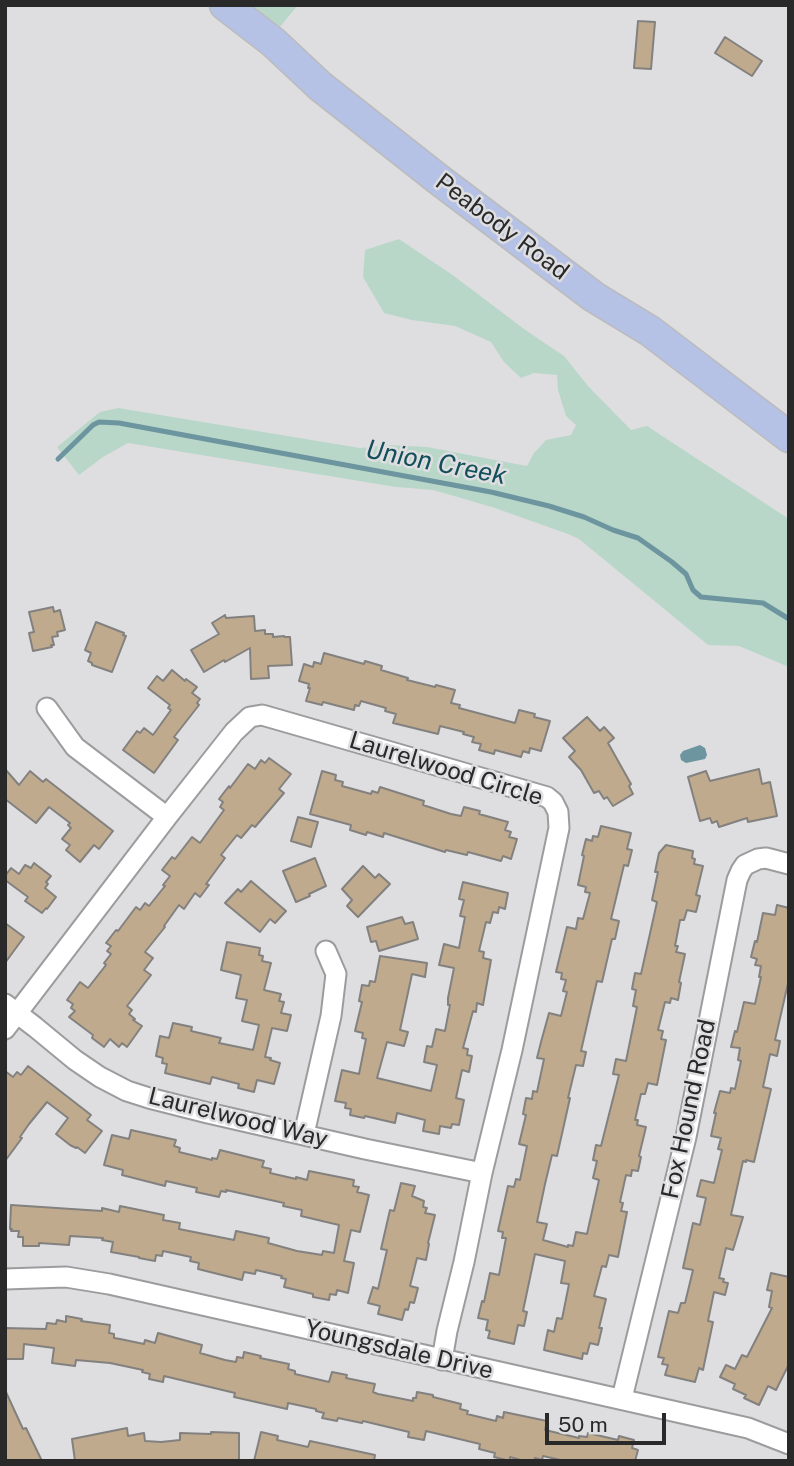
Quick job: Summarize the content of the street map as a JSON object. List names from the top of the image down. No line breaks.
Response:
{"streets":{"main road":["Peabody Road"],"street":["Laurelwood Circle","Fox Hound Road","Laurelwood Way","Youngsdale Drive"]},"crossings":[["Laurelwood Circle","Laurelwood Way"],["Laurelwood Circle","Youngsdale Drive"],["Fox Hound Road","Youngsdale Drive"]],"water":["Union Creek"],"scale_bar":"50 m"}
